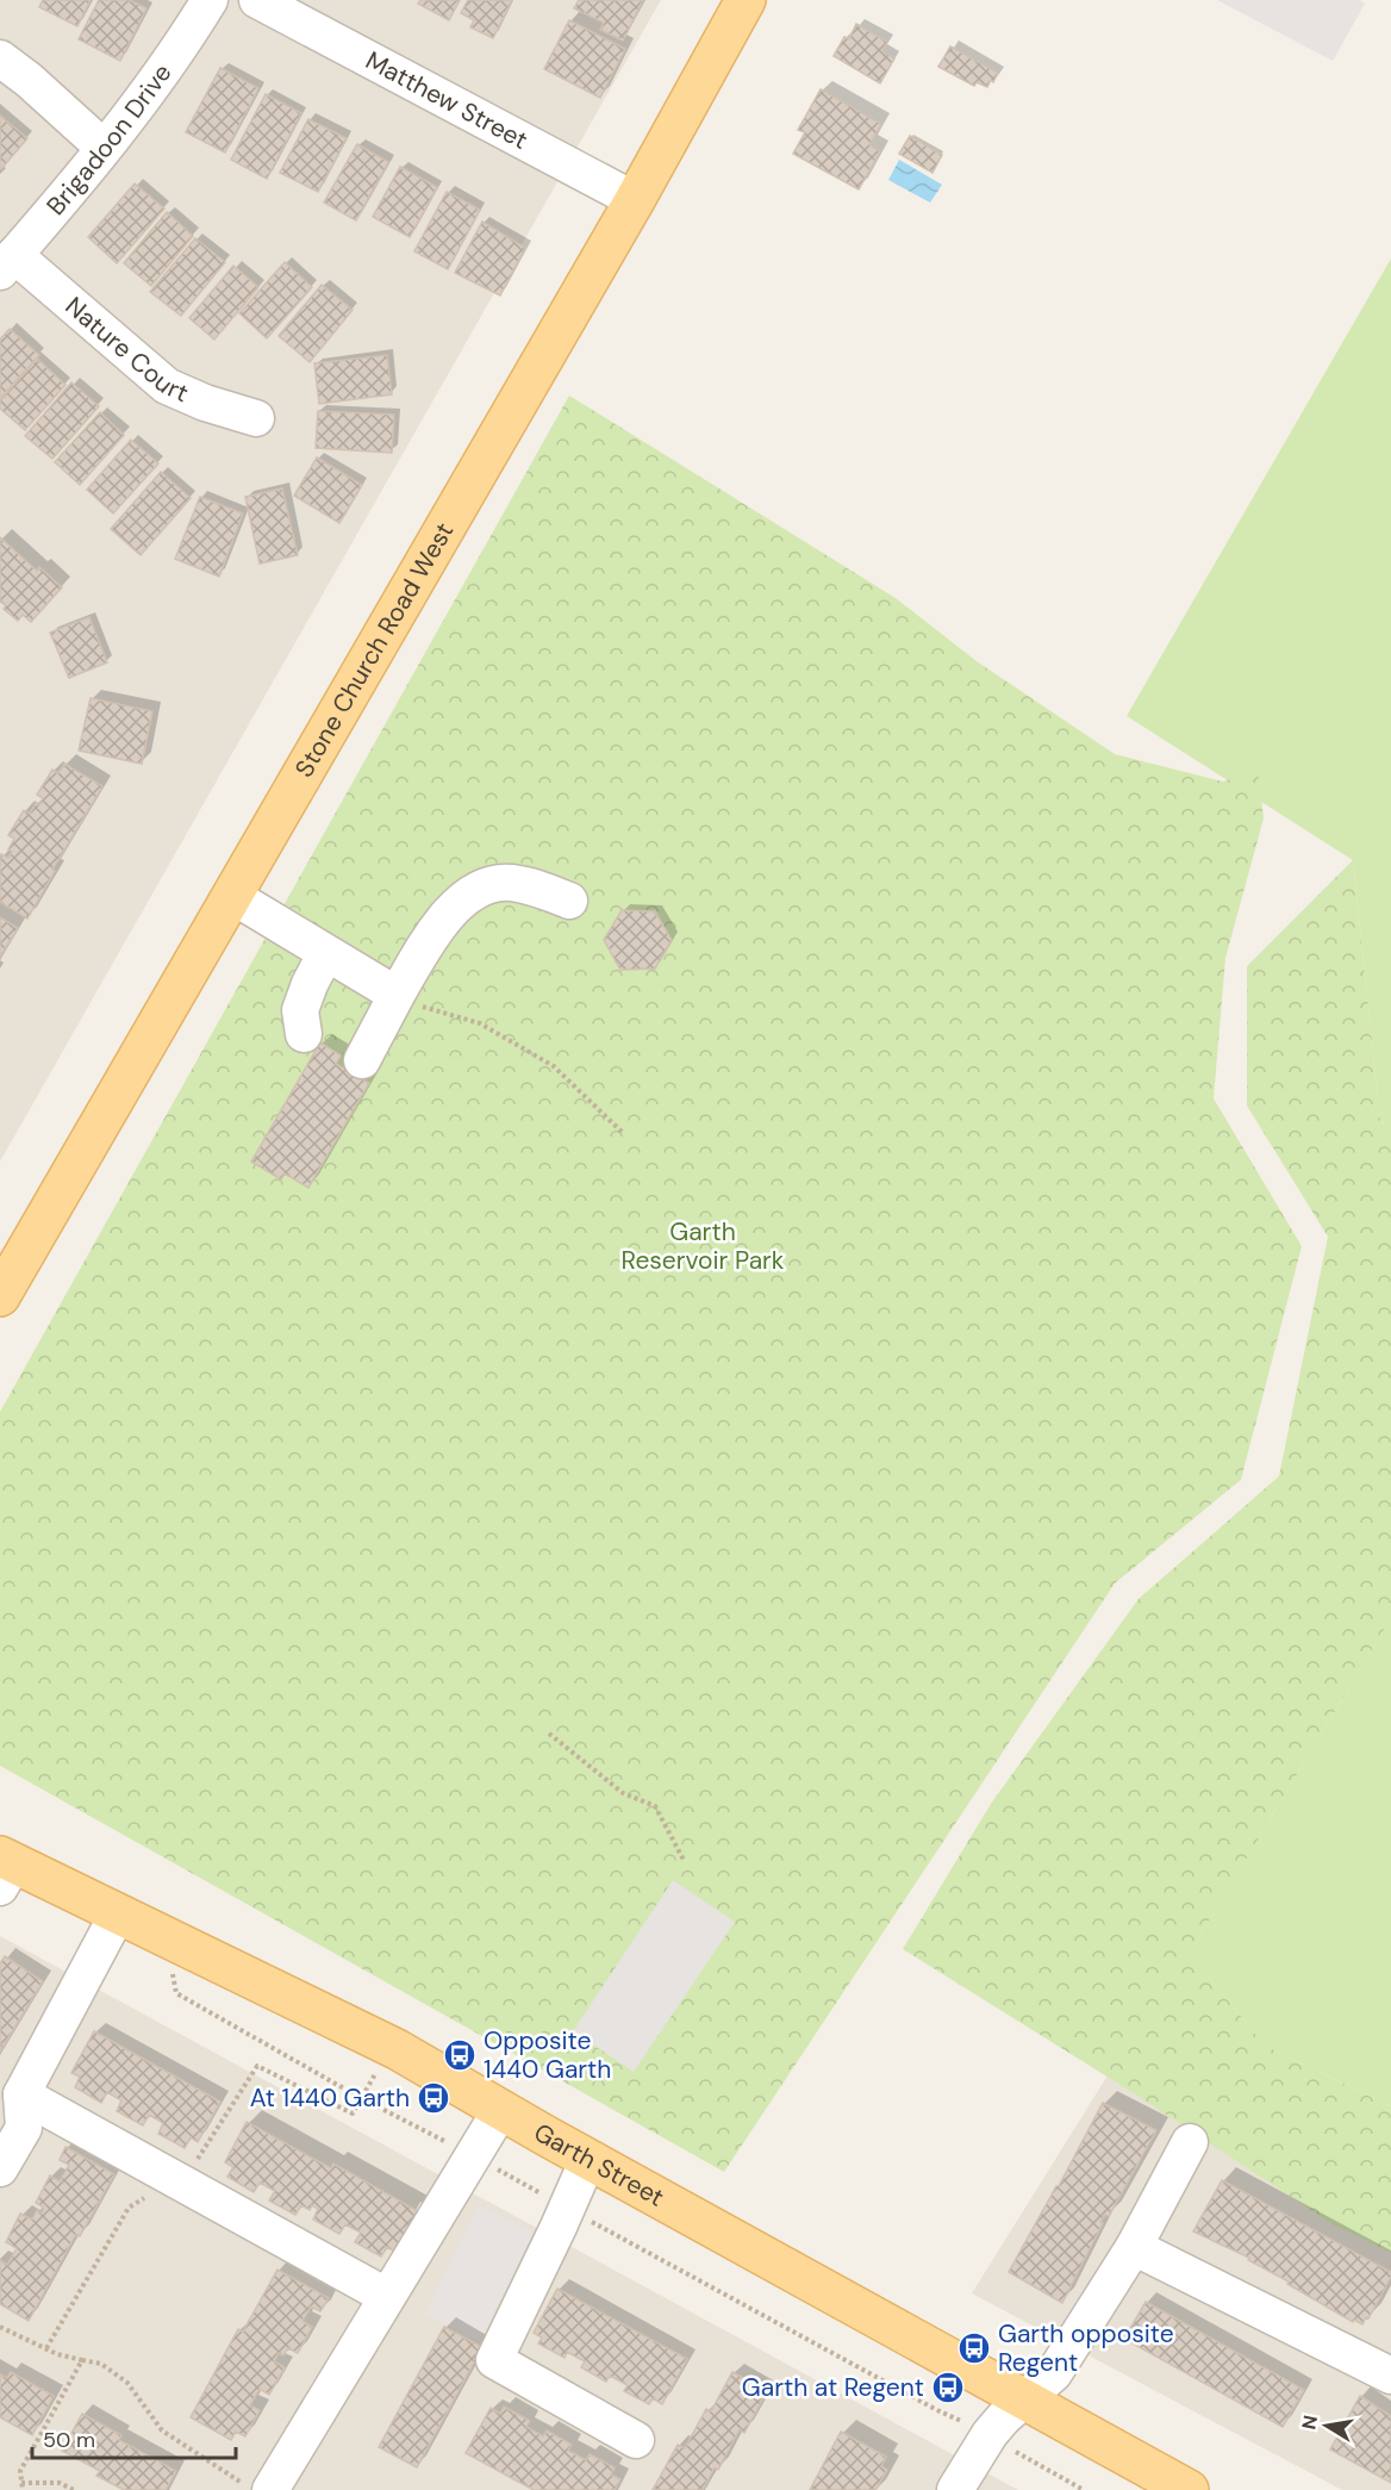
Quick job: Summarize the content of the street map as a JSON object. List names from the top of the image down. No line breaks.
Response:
{"streets":{"main road":["Stone Church Road West","Garth Street"],"street":["Matthew Street","Brigadoon Drive","Nature Court"]},"crossings":[["Matthew Street","Stone Church Road West"],["Brigadoon Drive","Nature Court"]],"parks":["Garth Reservoir Park"],"places":{"bus stop":["Opposite 1440 Garth","At 1440 Garth","Garth opposite Regent","Garth at Regent"]},"scale_bar":"50 m","north":"left"}
